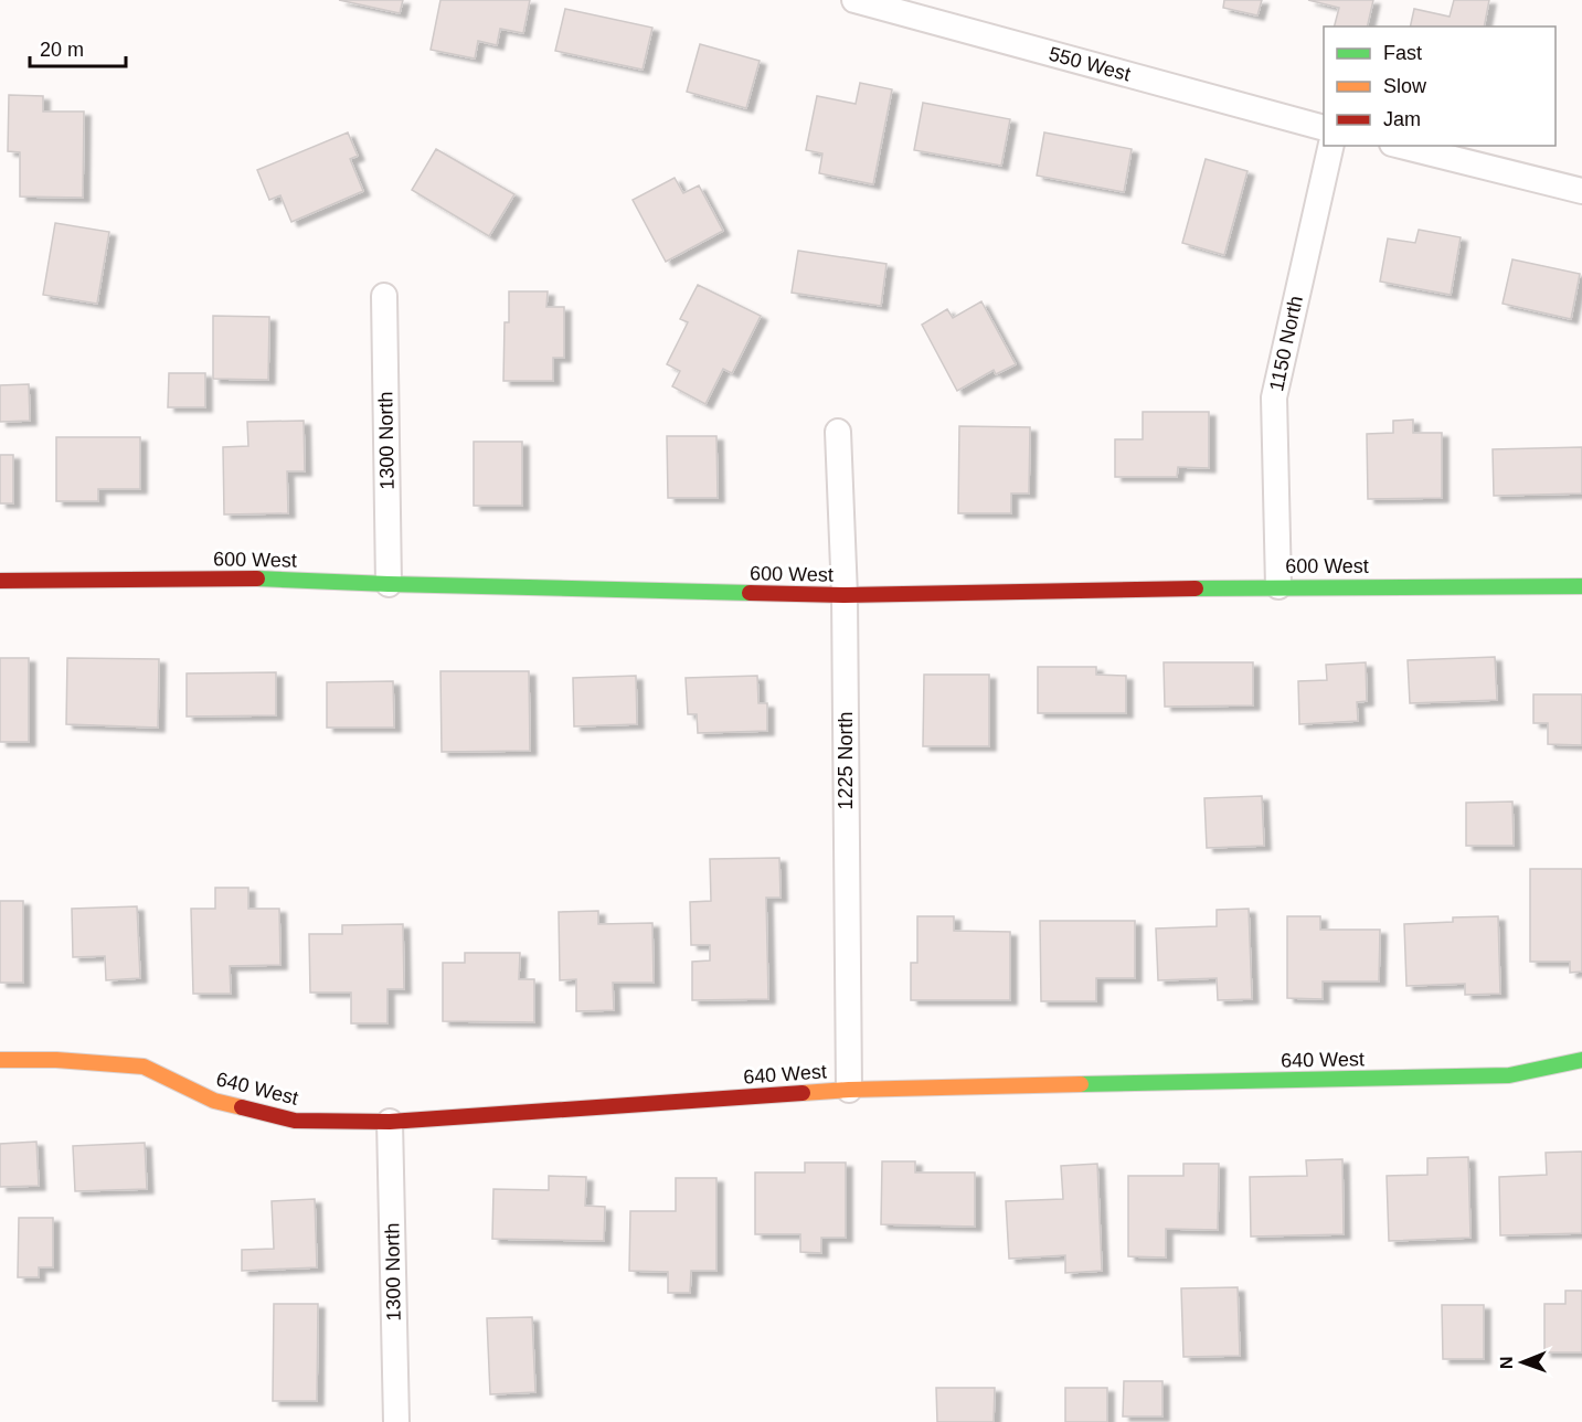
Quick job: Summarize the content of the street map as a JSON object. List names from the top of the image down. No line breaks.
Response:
{"streets":{"street":["550 West","1150 North","1300 North","600 West","1225 North","640 West"]},"crossings":[["1150 North","600 West"],["1300 North","600 West"],["1300 North","640 West"],["600 West","1225 North"],["1225 North","640 West"]],"legend":["Fast","Slow","Jam"],"scale_bar":"20 m","north":"left"}
